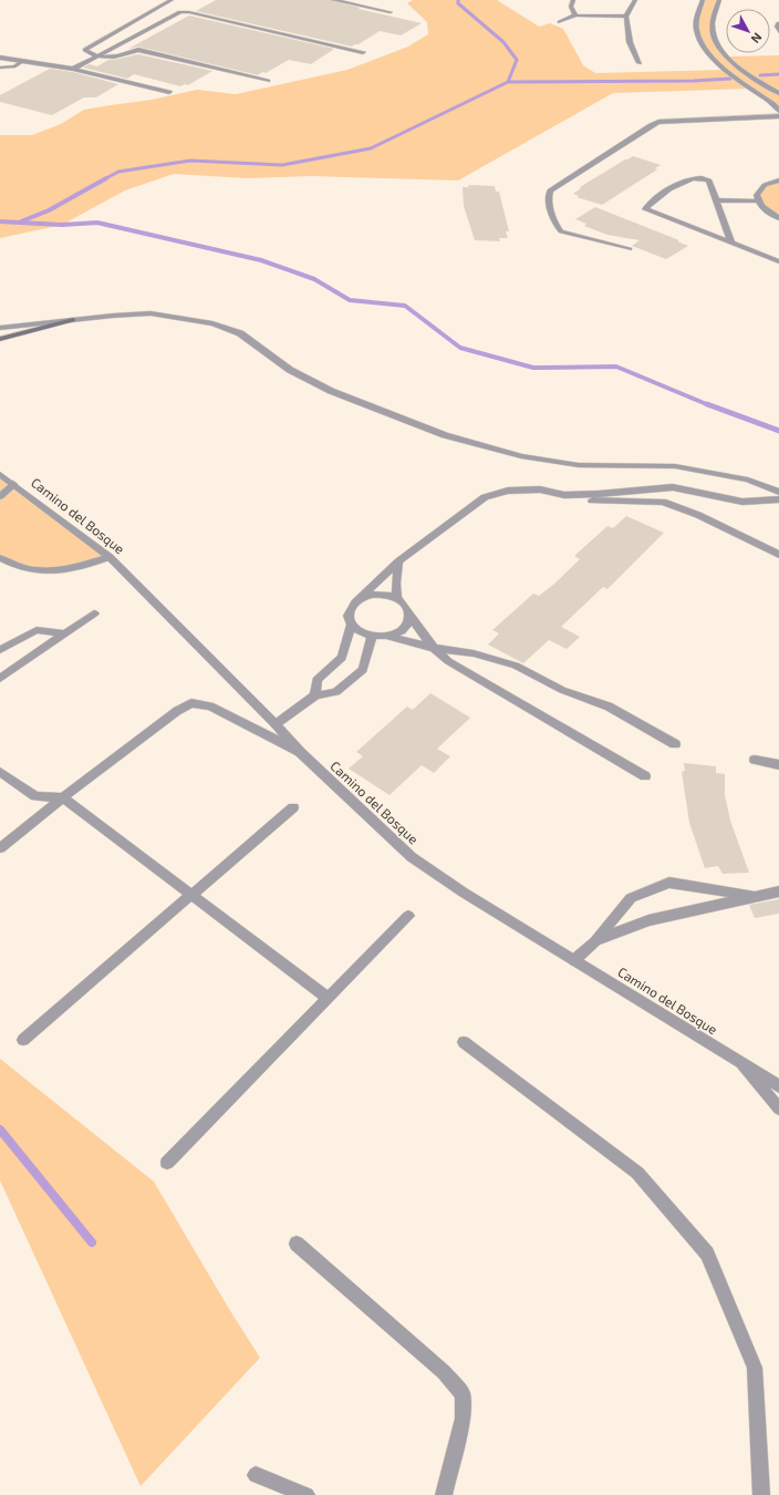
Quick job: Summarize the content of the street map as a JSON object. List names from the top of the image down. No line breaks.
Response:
{"streets":{"street":["Camino del Bosque"]},"north":"bottom right"}
